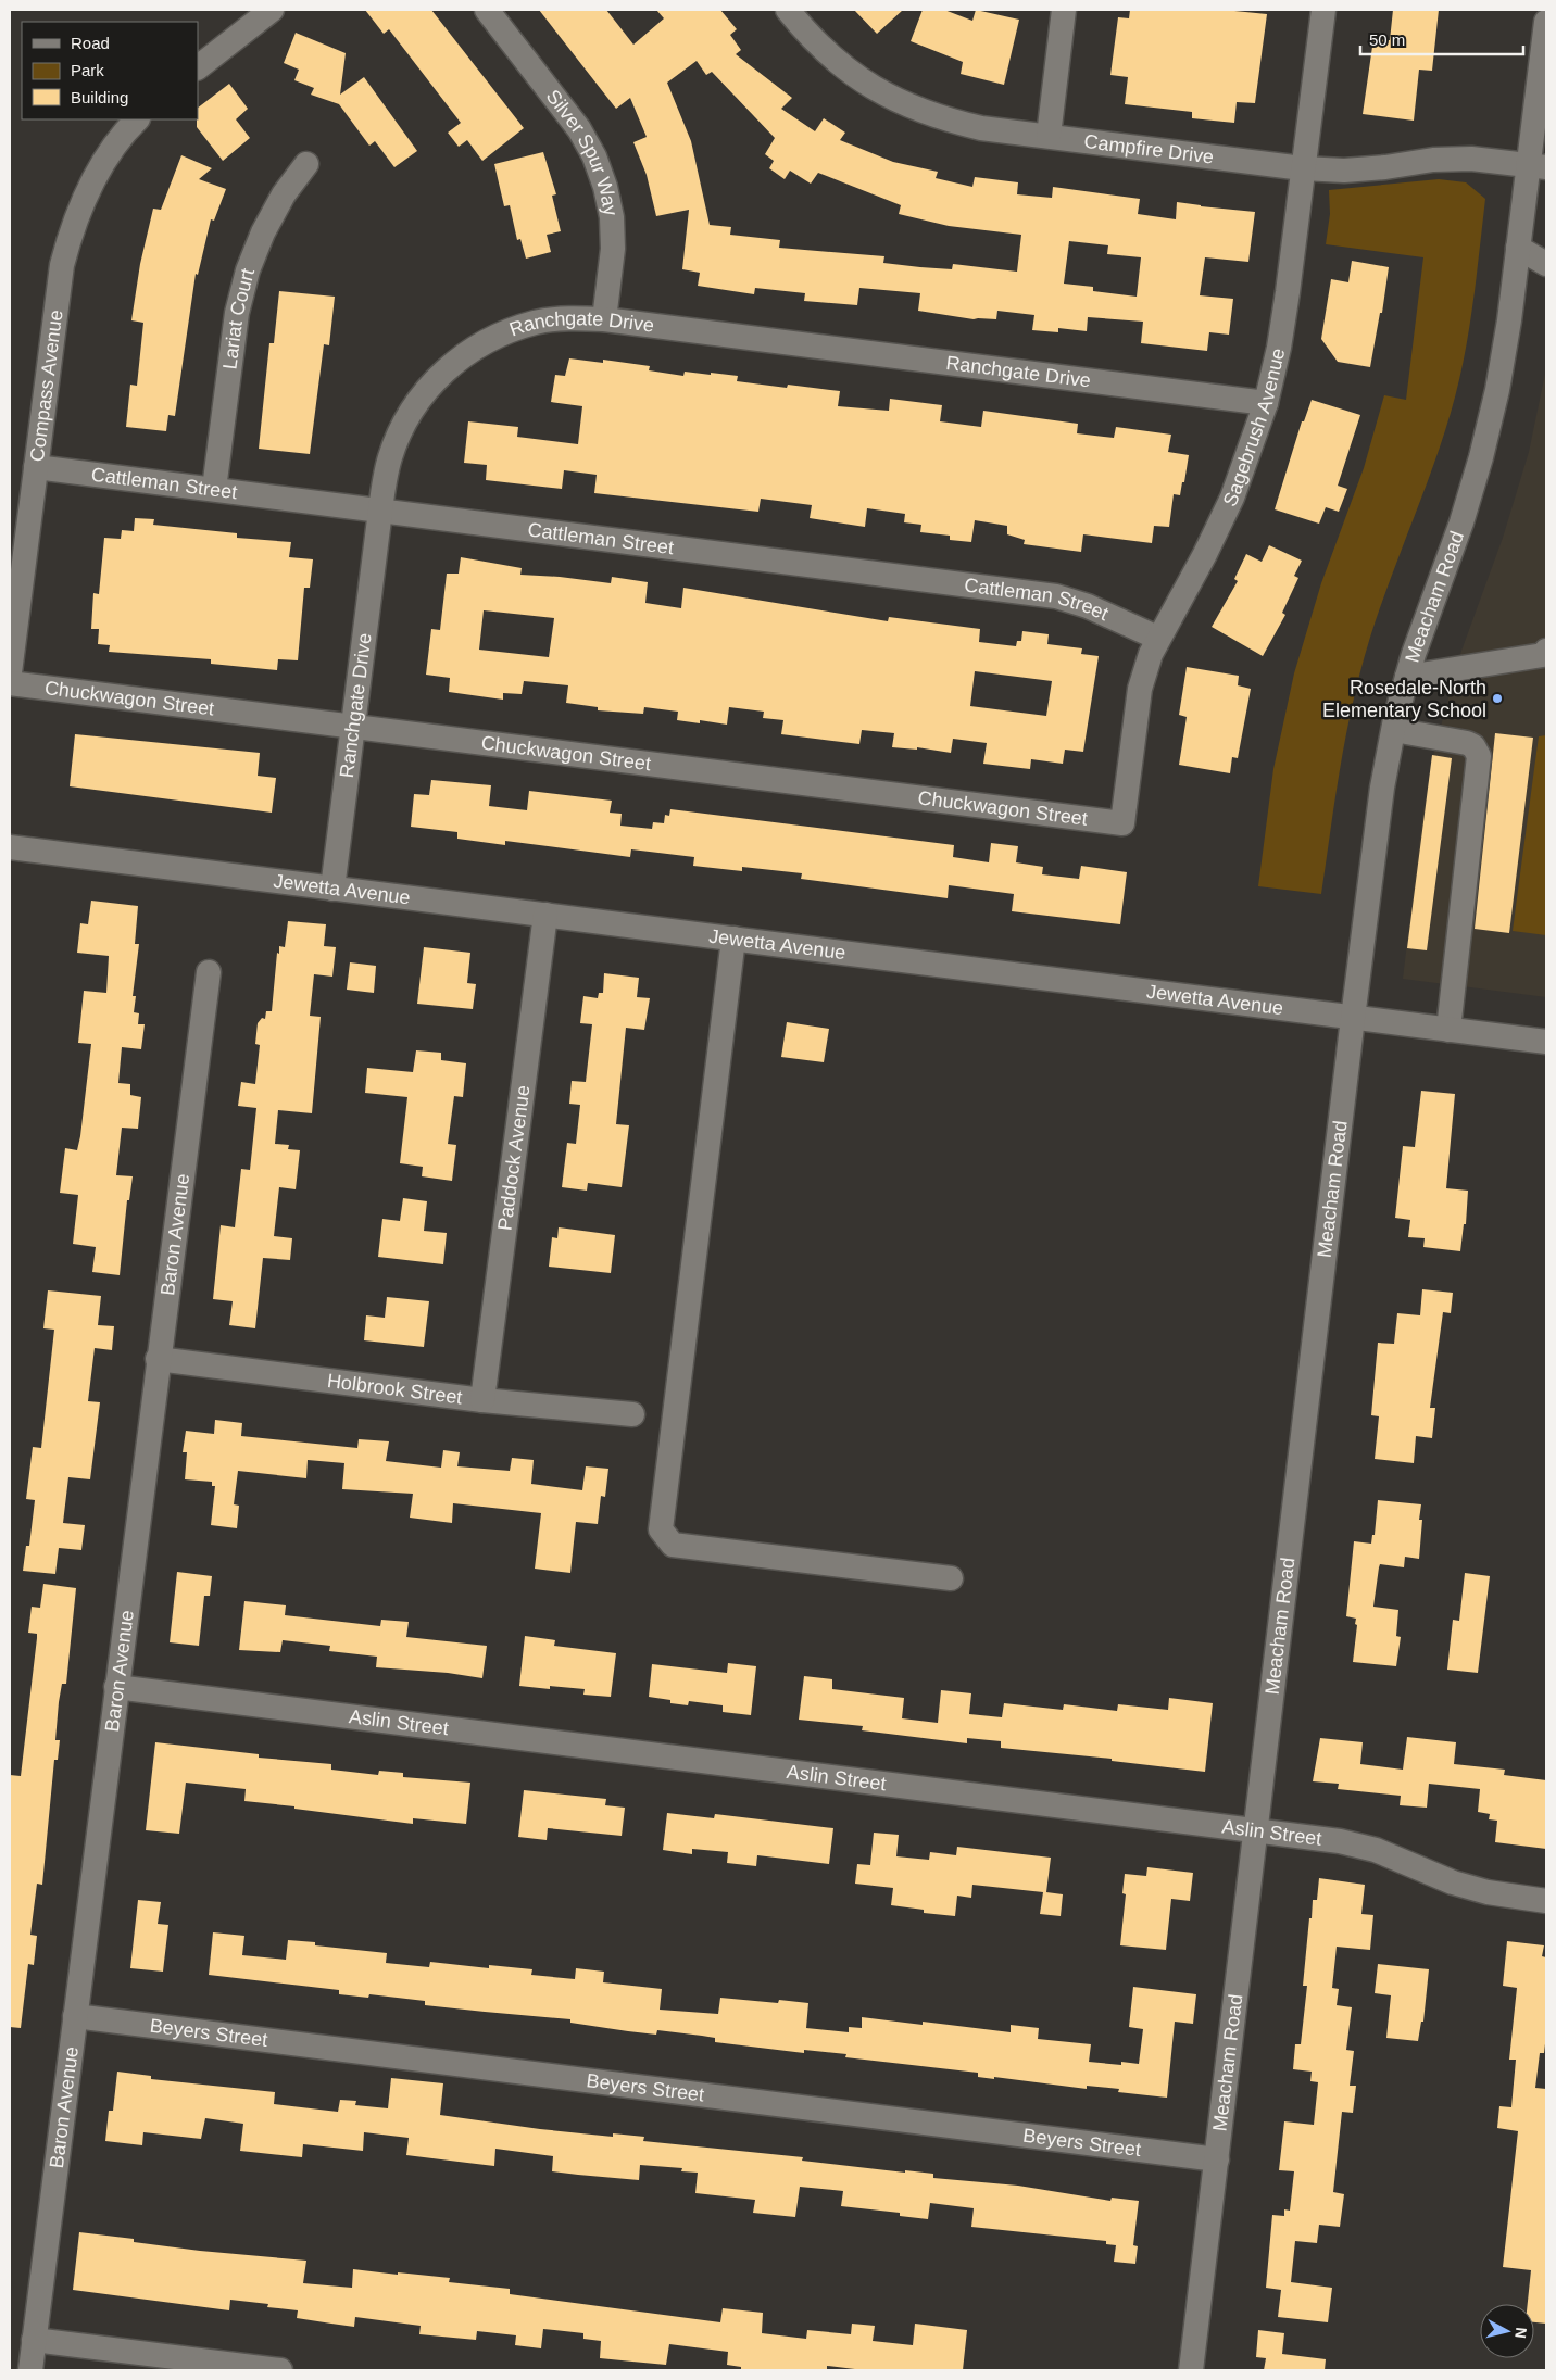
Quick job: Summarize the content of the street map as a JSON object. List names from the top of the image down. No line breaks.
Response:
{"streets":{"street":["Campfire Drive","Silver Spur Way","Lariat Court","Ranchgate Drive","Compass Avenue","Sagebrush Avenue","Cattleman Street","Meacham Road","Chuckwagon Street","Jewetta Avenue","Paddock Avenue","Baron Avenue","Holbrook Street","Aslin Street","Beyers Street"]},"crossings":[["Campfire Drive","Sagebrush Avenue"],["Campfire Drive","Meacham Road"],["Silver Spur Way","Ranchgate Drive"],["Lariat Court","Cattleman Street"],["Ranchgate Drive","Sagebrush Avenue"],["Ranchgate Drive","Cattleman Street"],["Ranchgate Drive","Chuckwagon Street"],["Ranchgate Drive","Jewetta Avenue"],["Compass Avenue","Cattleman Street"],["Sagebrush Avenue","Cattleman Street"],["Sagebrush Avenue","Chuckwagon Street"],["Meacham Road","Jewetta Avenue"],["Meacham Road","Aslin Street"],["Meacham Road","Beyers Street"],["Jewetta Avenue","Paddock Avenue"],["Paddock Avenue","Holbrook Street"],["Baron Avenue","Holbrook Street"],["Baron Avenue","Aslin Street"],["Baron Avenue","Beyers Street"]],"places":["Rosedale-North Elementary School"],"legend":["Road","Park","Building"],"scale_bar":"50 m","north":"right"}
